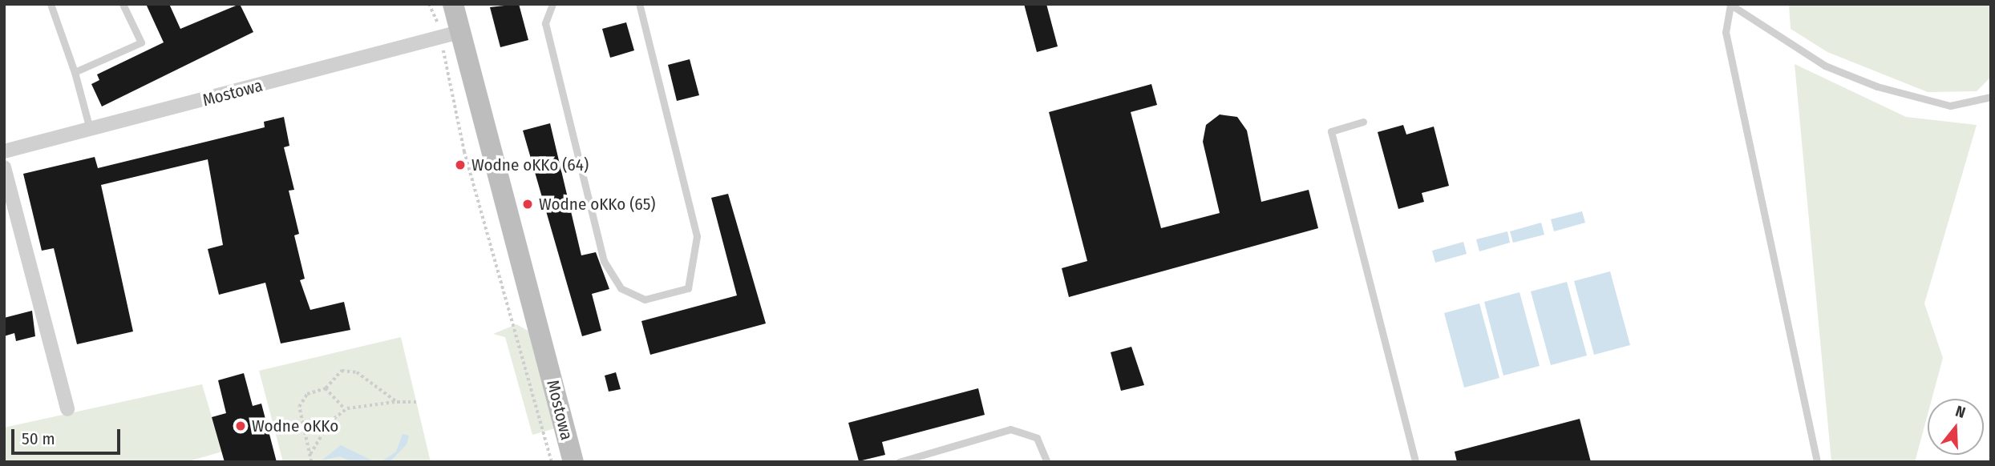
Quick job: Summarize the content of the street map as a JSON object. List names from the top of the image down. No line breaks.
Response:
{"streets":{"street":["Mostowa"]},"places":["Wodne oKKo (64)","Wodne oKKo (65)","Wodne oKKo"],"scale_bar":"50 m","north":"top"}
